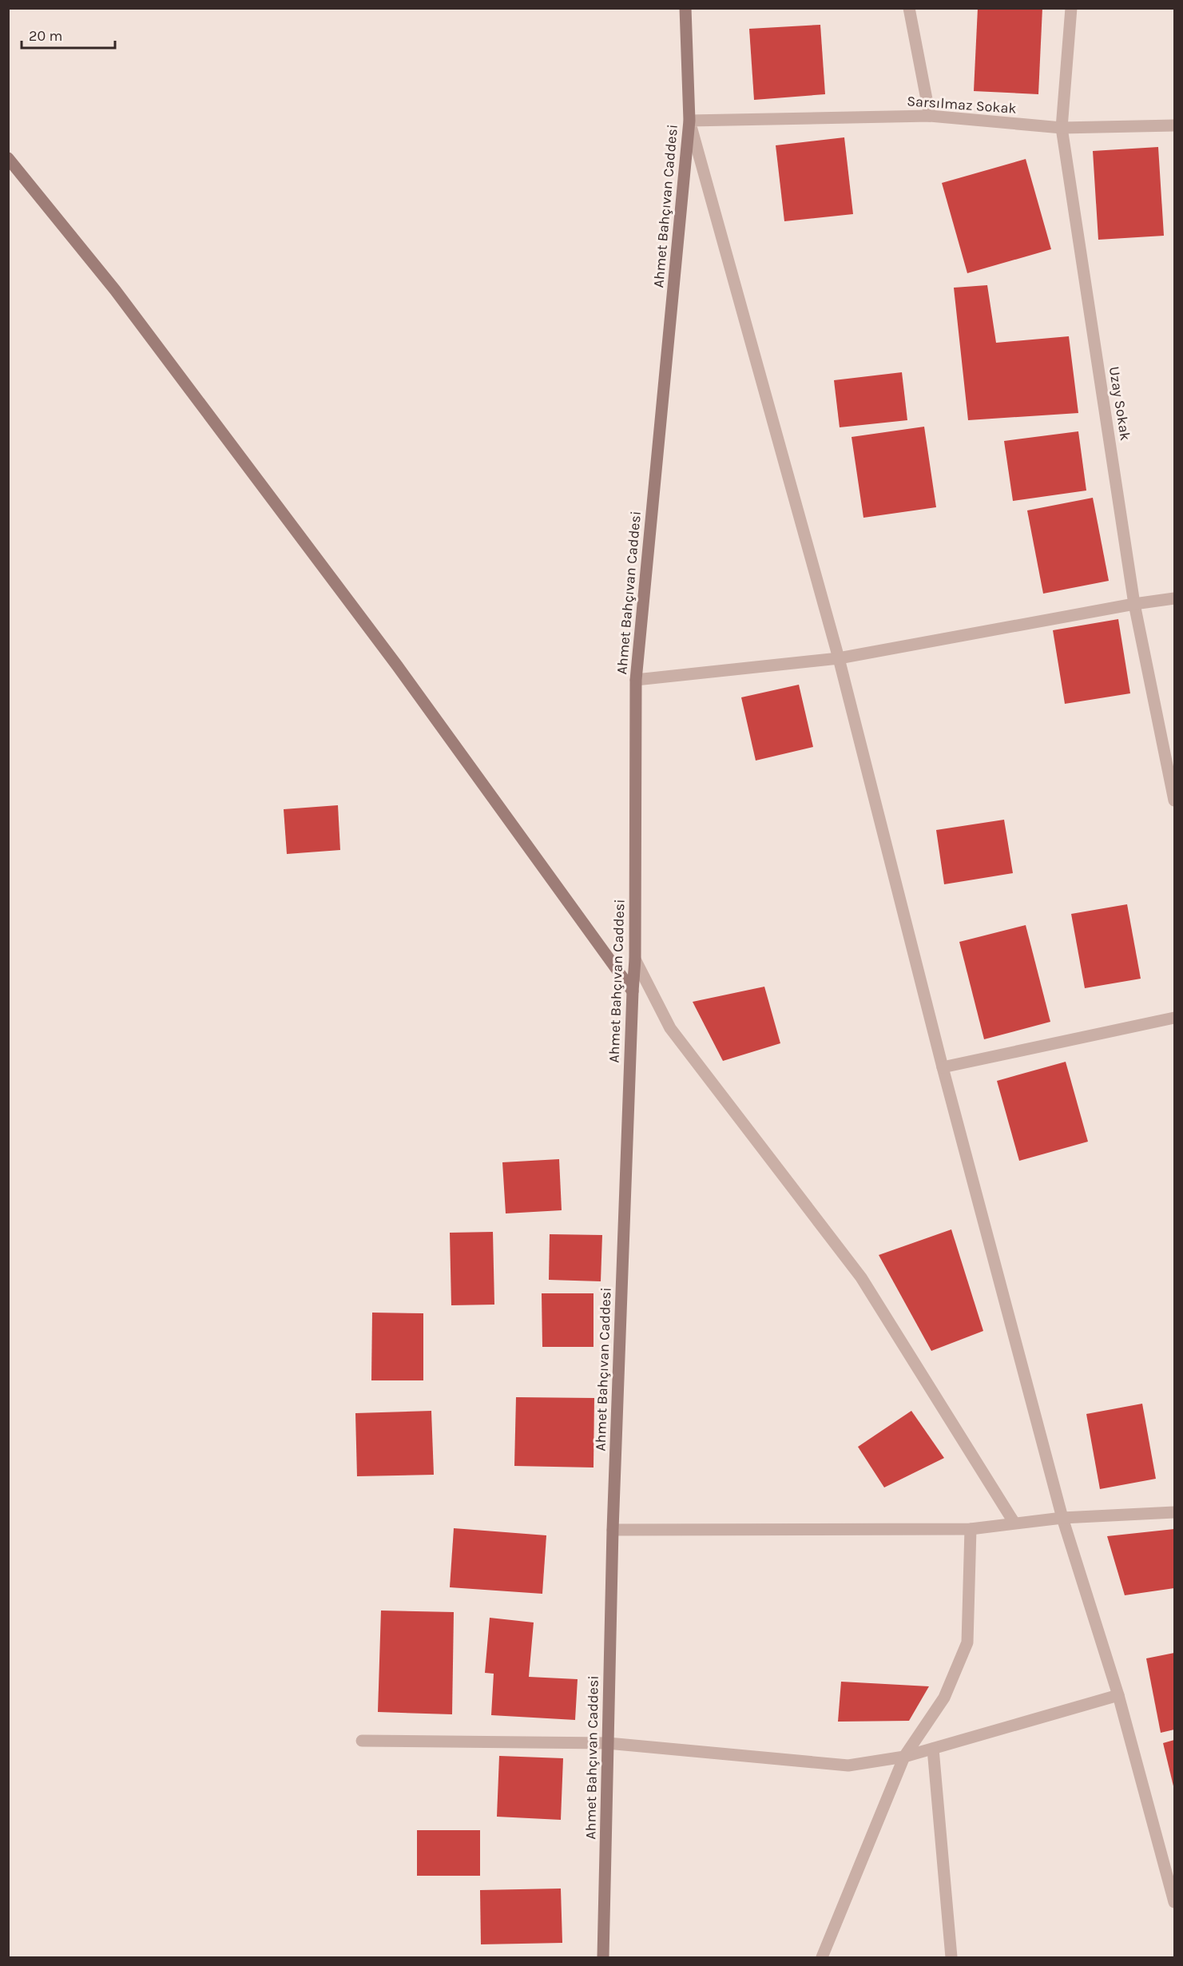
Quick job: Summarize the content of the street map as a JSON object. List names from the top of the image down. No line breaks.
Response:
{"streets":{"main road":["Ahmet Bahçıvan Caddesi"],"street":["Sarsılmaz Sokak","Uzay Sokak"]},"crossings":[["Sarsılmaz Sokak","Ahmet Bahçıvan Caddesi"],["Sarsılmaz Sokak","Uzay Sokak"]],"scale_bar":"20 m"}
